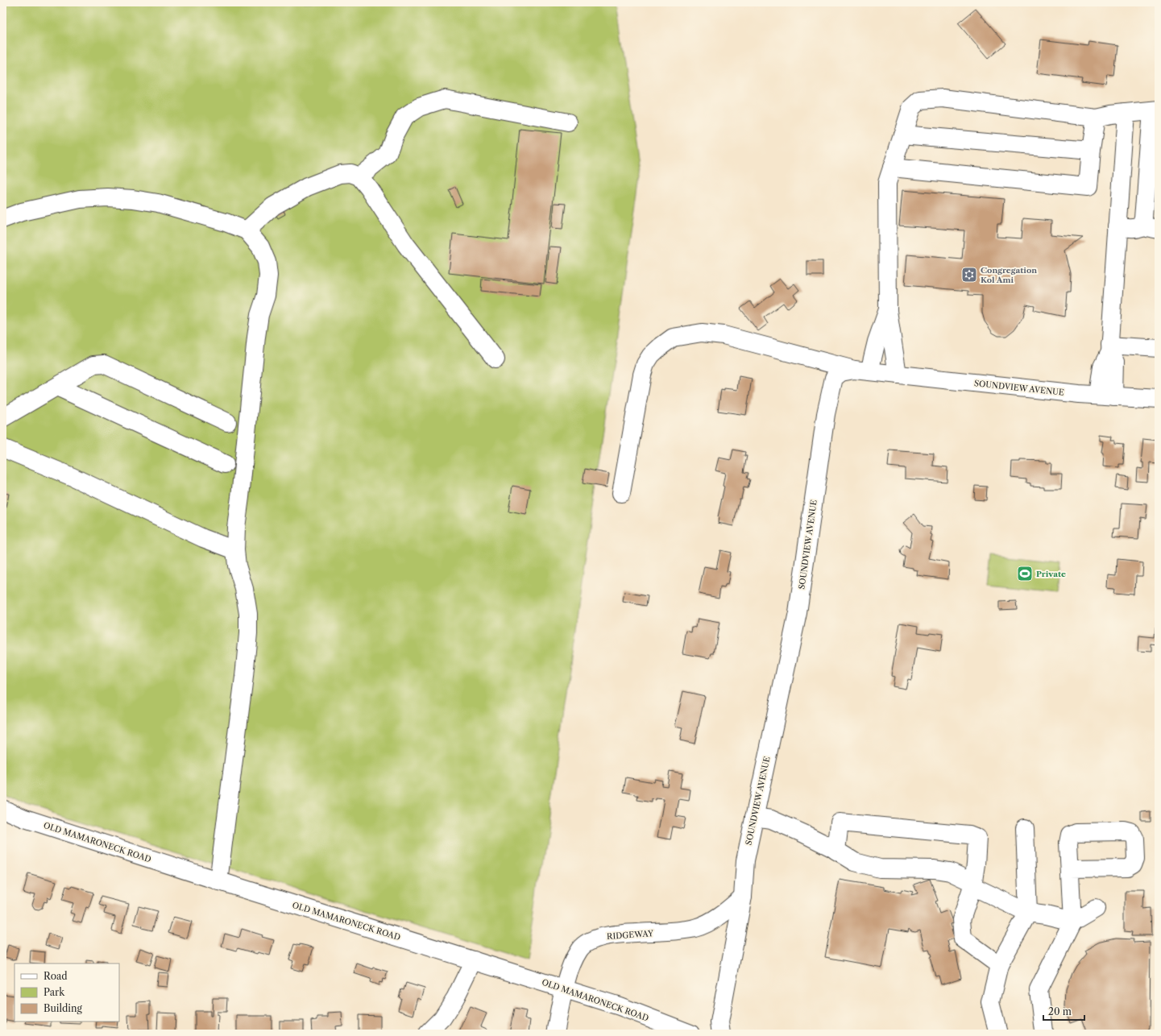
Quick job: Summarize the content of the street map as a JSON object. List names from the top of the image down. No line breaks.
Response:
{"streets":{"street":["SOUNDVIEW AVENUE","OLD MAMARONECK ROAD","RIDGEWAY"]},"crossings":[["SOUNDVIEW AVENUE","RIDGEWAY"],["OLD MAMARONECK ROAD","RIDGEWAY"]],"places":{"synagogue":["Congregation Kol Ami"],"sports":["Private"]},"legend":["Road","Park","Building"],"scale_bar":"20 m"}
